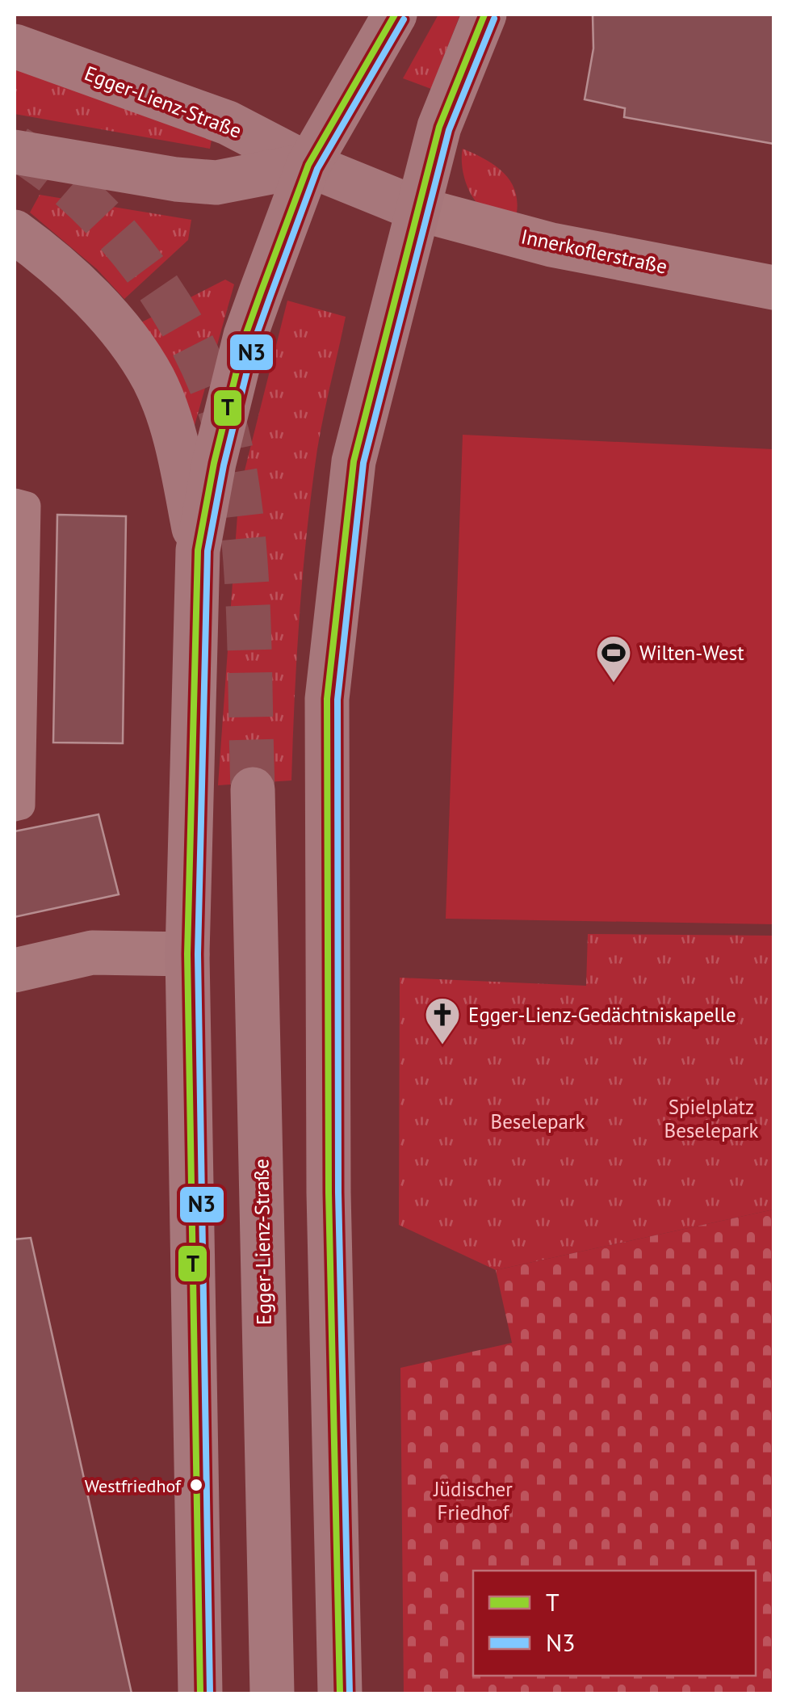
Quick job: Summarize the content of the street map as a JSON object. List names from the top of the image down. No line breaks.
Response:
{"streets":{"main road":["Egger-Lienz-Straße"],"street":["Innerkoflerstraße"]},"crossings":[["Egger-Lienz-Straße","Innerkoflerstraße"]],"parks":["Spielplatz Beselepark","Beselepark","Jüdischer Friedhof"],"places":{"sports":["Wilten-West"],"church":["Egger-Lienz-Gedächtniskapelle"],"other":["Westfriedhof"]},"lines":["transit line T","transit line N3"],"legend":["T","N3"]}
